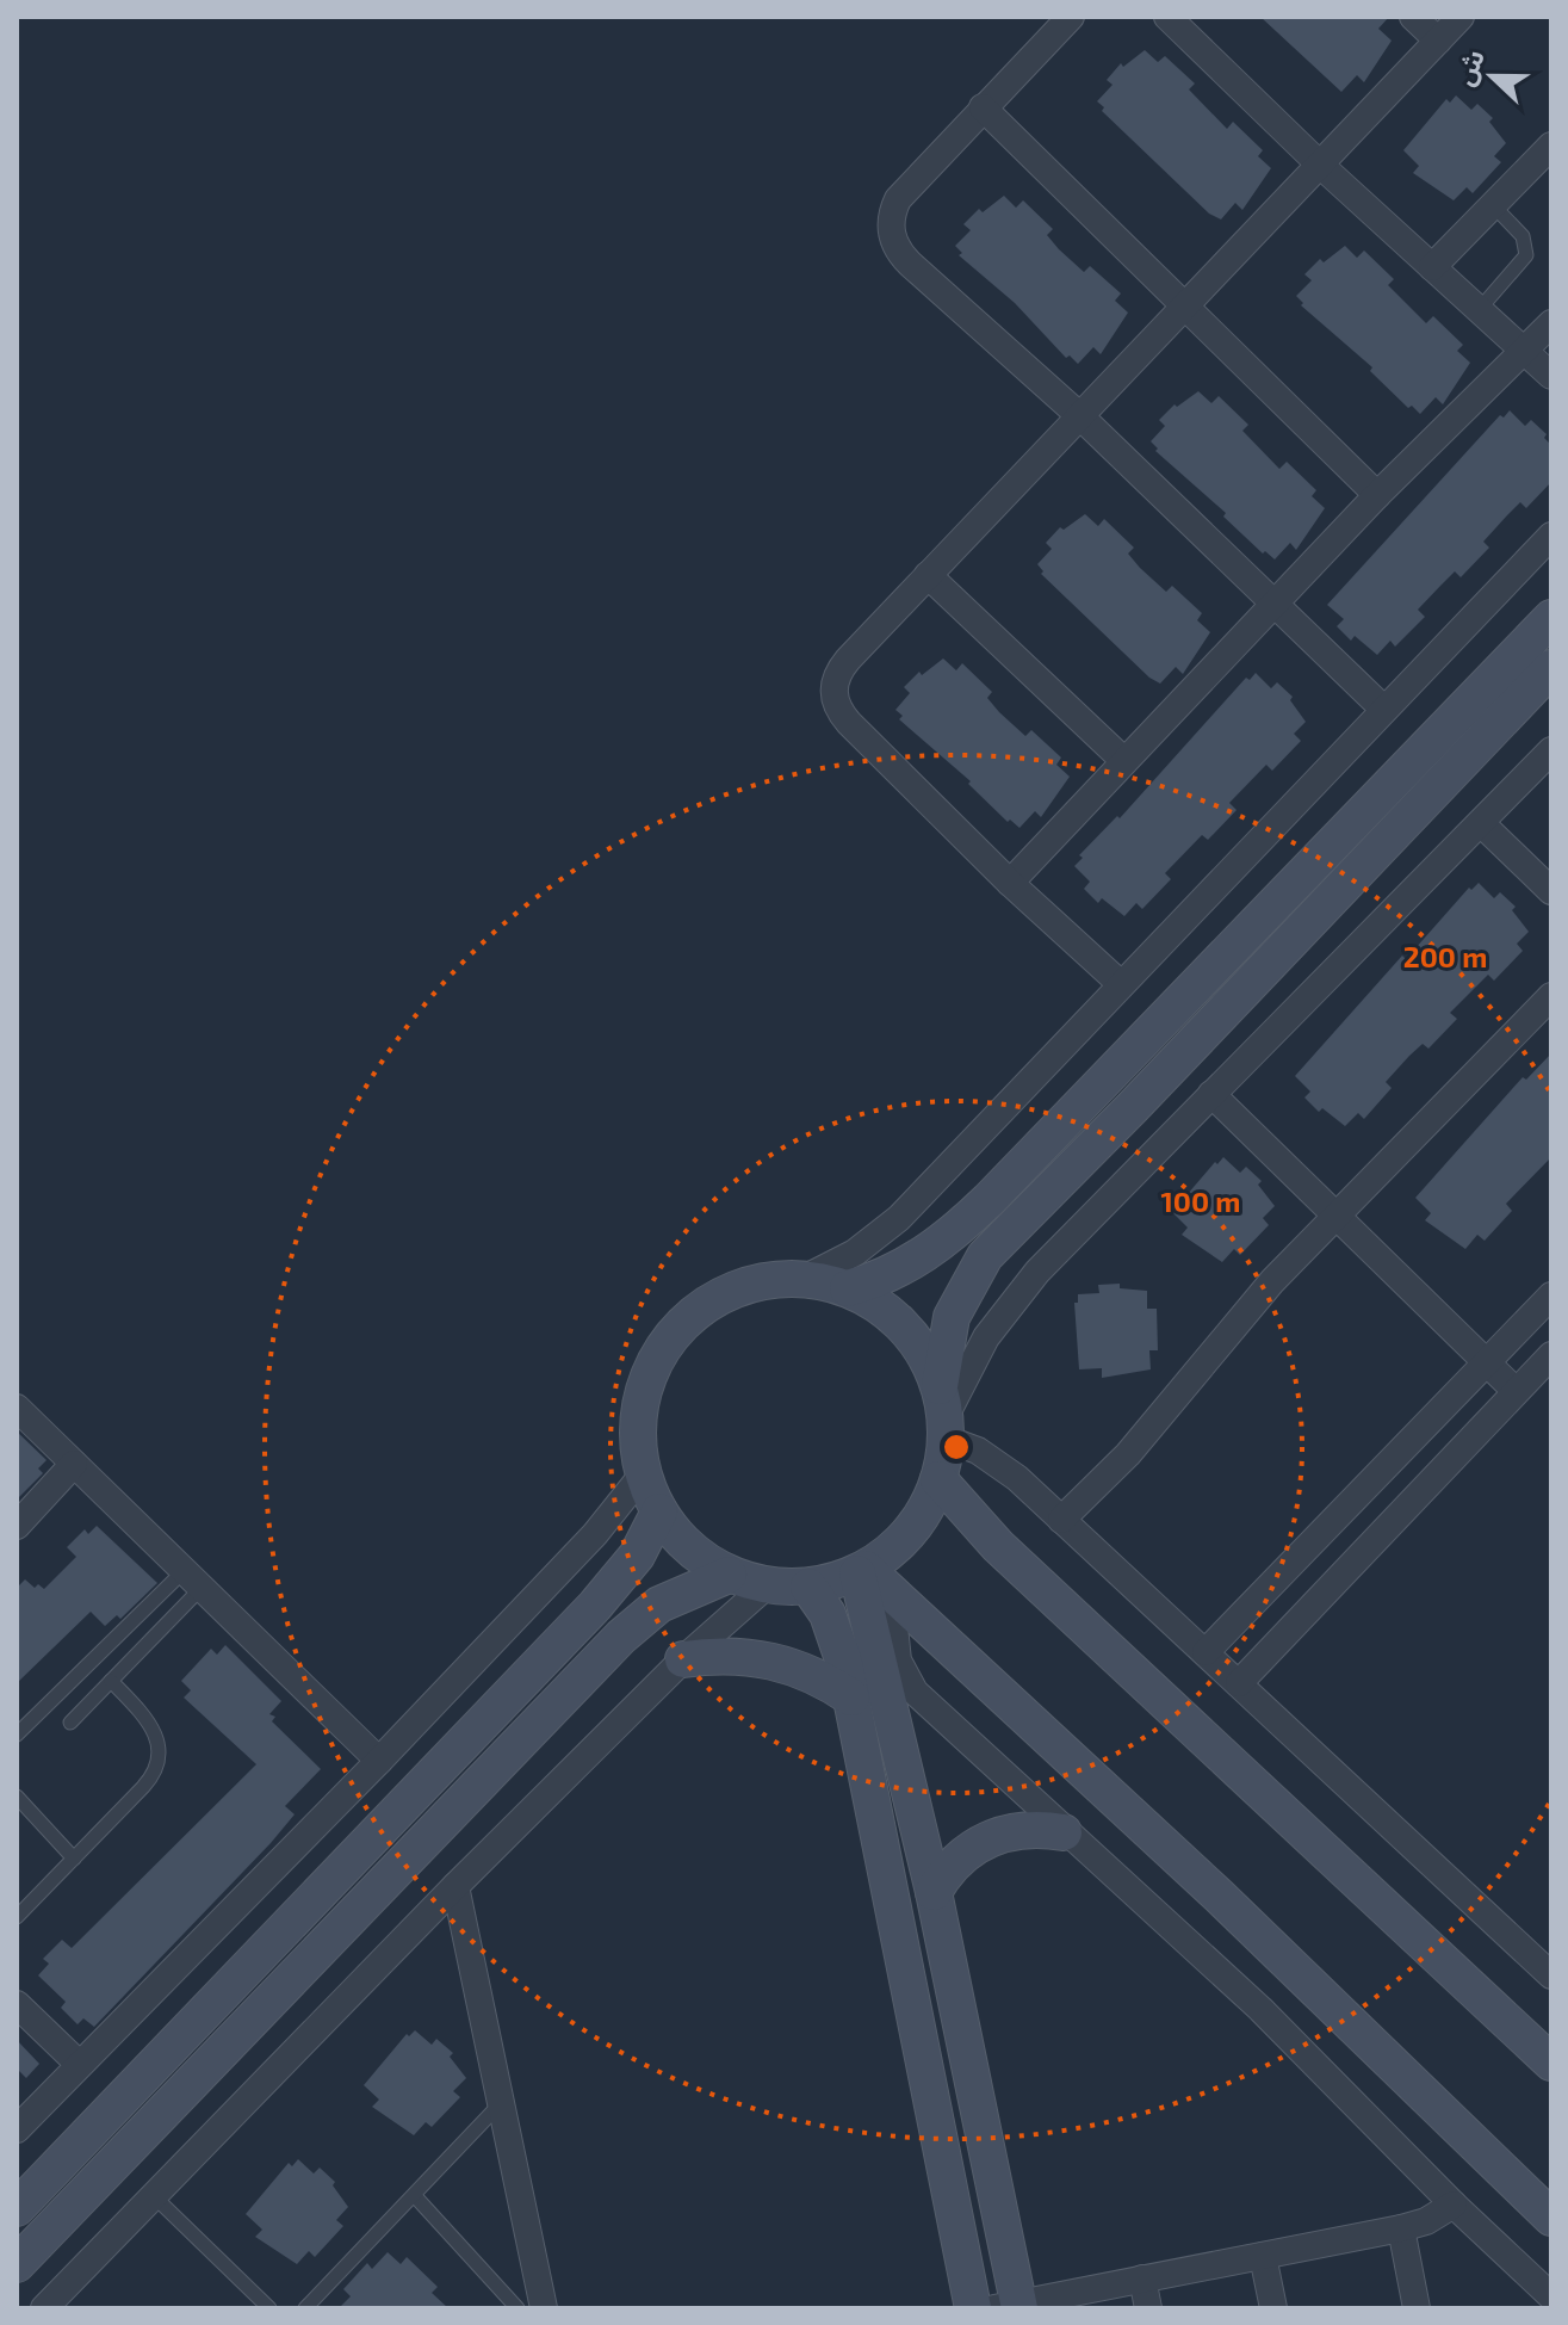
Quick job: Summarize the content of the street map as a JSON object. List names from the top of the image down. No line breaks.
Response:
{"north":"left","rings":["200 m","100 m"]}
